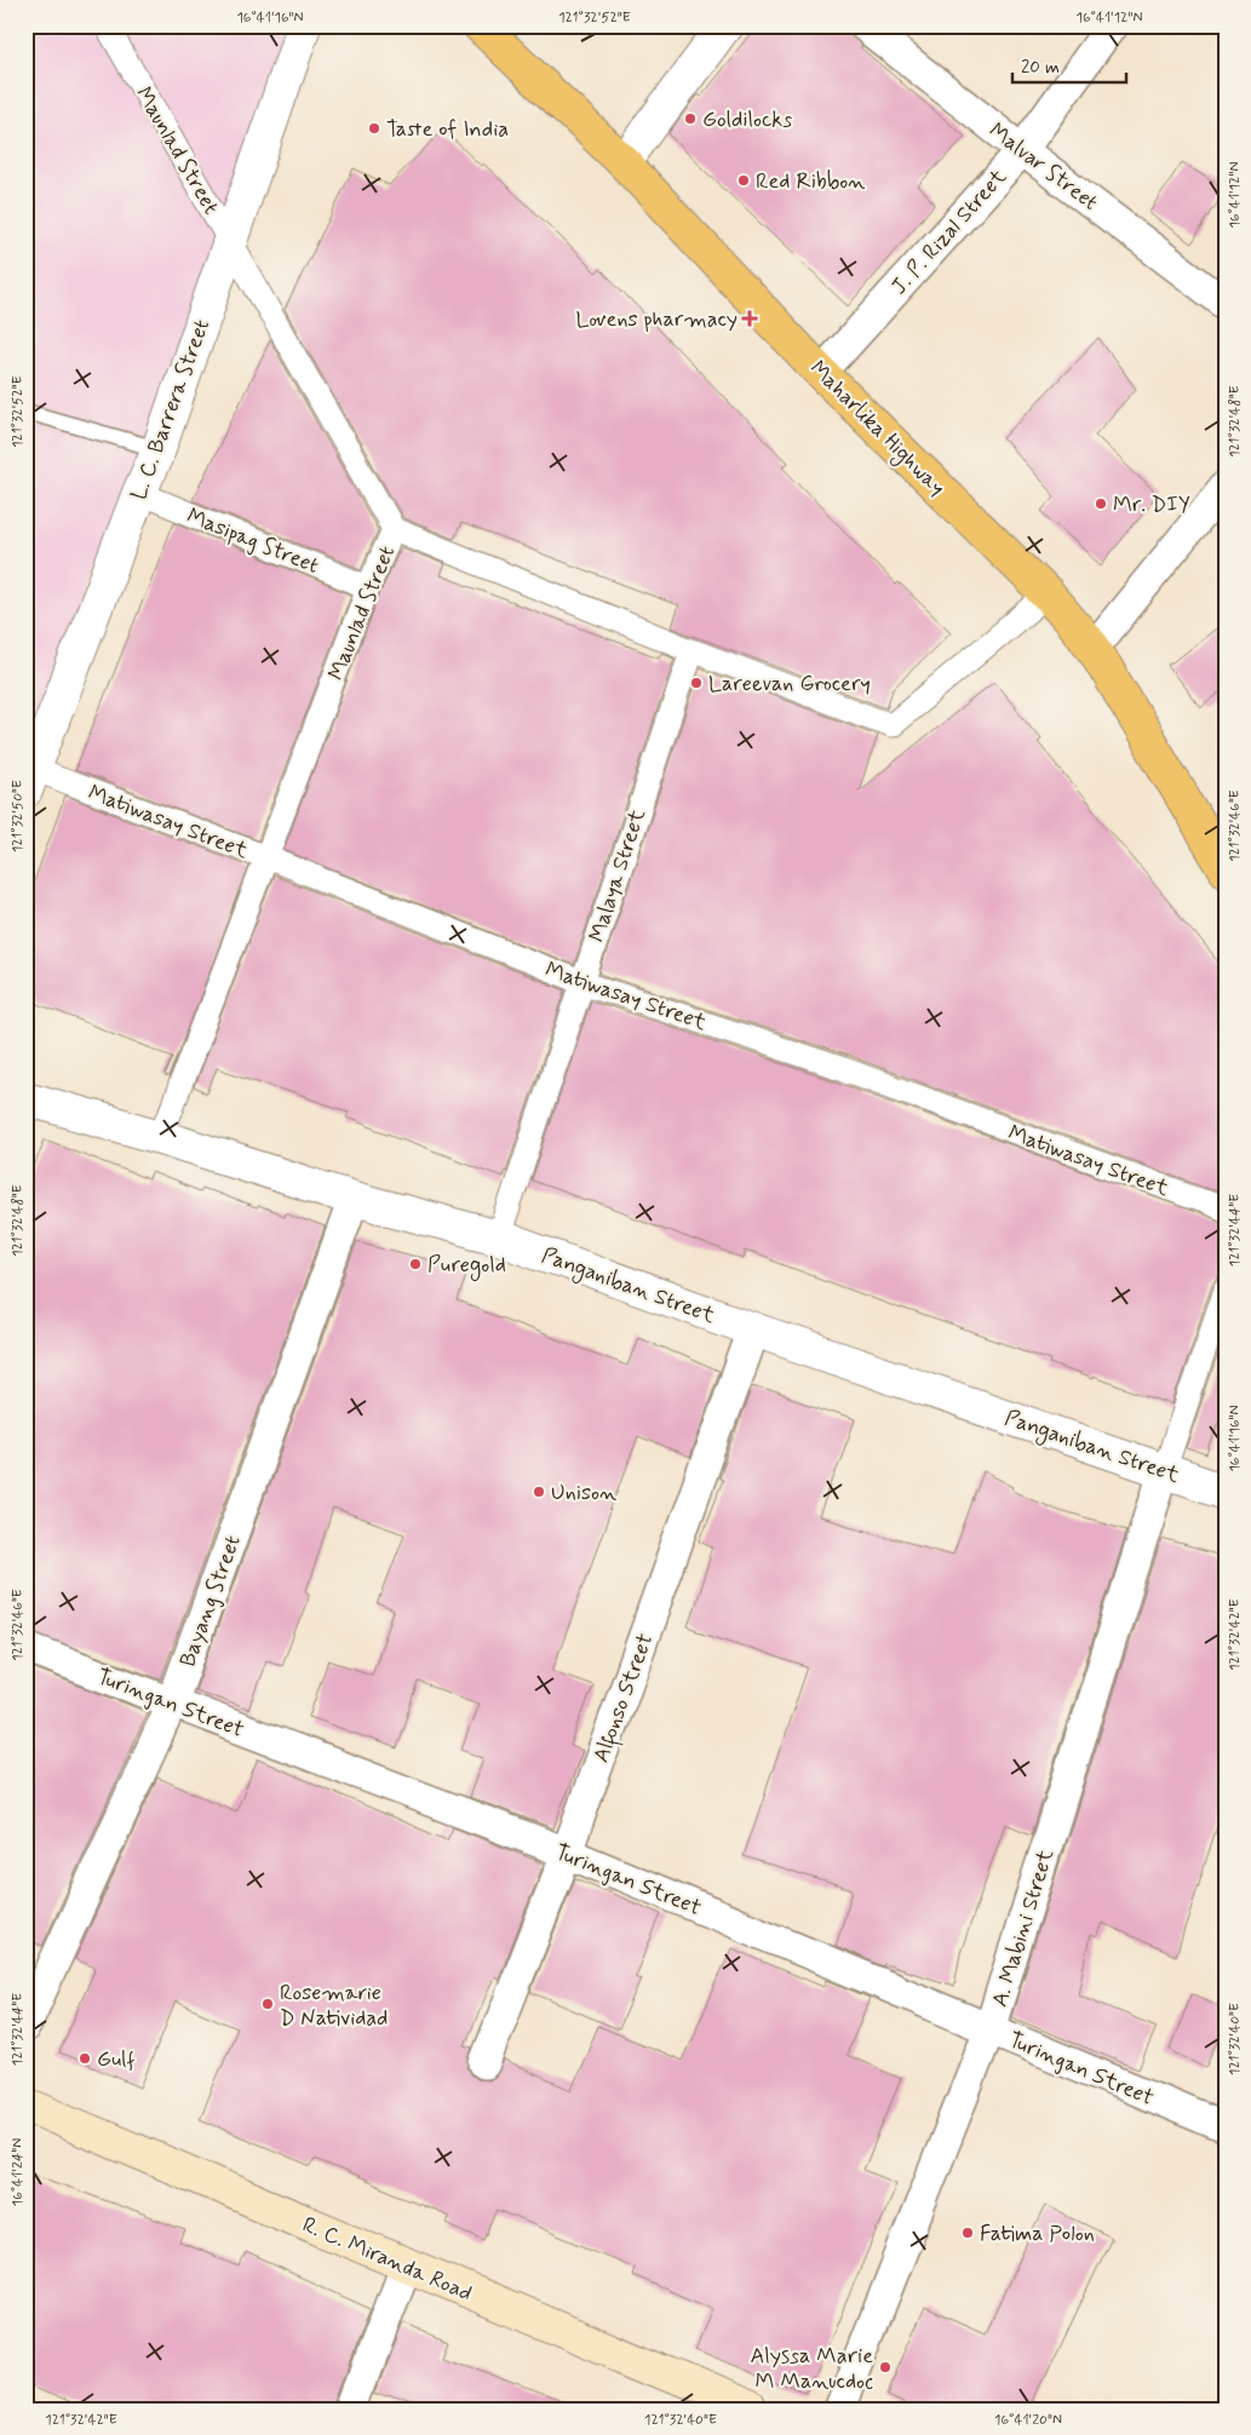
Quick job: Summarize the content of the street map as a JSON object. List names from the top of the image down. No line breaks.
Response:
{"streets":{"main road":["Maharlika Highway","R. C. Miranda Road"],"street":["Maunlad Street","Malvar Street","J. P. Rizal Street","L. C. Barrera Street","Masipag Street","Matiwasay Street","Malaya Street","Panganiban Street","Bayang Street","Alfonso Street","Turingan Street","A. Mabini Street"]},"crossings":[["Maunlad Street","Masipag Street"],["Maunlad Street","Matiwasay Street"],["Maunlad Street","Panganiban Street"],["Malvar Street","J. P. Rizal Street"],["J. P. Rizal Street","Maharlika Highway"],["L. C. Barrera Street","Masipag Street"],["L. C. Barrera Street","Matiwasay Street"],["Matiwasay Street","Malaya Street"],["Malaya Street","Panganiban Street"],["Panganiban Street","Bayang Street"],["Panganiban Street","Alfonso Street"],["Panganiban Street","A. Mabini Street"],["Bayang Street","Turingan Street"],["Alfonso Street","Turingan Street"],["Turingan Street","A. Mabini Street"]],"places":{"other":["Goldilocks","Taste of India","Red Ribbon","Mr. DIY","Lareevan Grocery","Puregold","Unison","Rosemarie D Natividad","Gulf","Fatima Polon","Alyssa Marie M Manucdoc"],"health":["Lovens pharmacy"]},"scale_bar":"20 m","coordinates":["16°41'16\"N","121°32'52\"E","16°41'12\"N","121°32'48\"E","121°32'50\"E","121°32'46\"E","121°32'44\"E","121°32'42\"E","121°32'40\"E","16°41'24\"N","16°41'20\"N"]}
